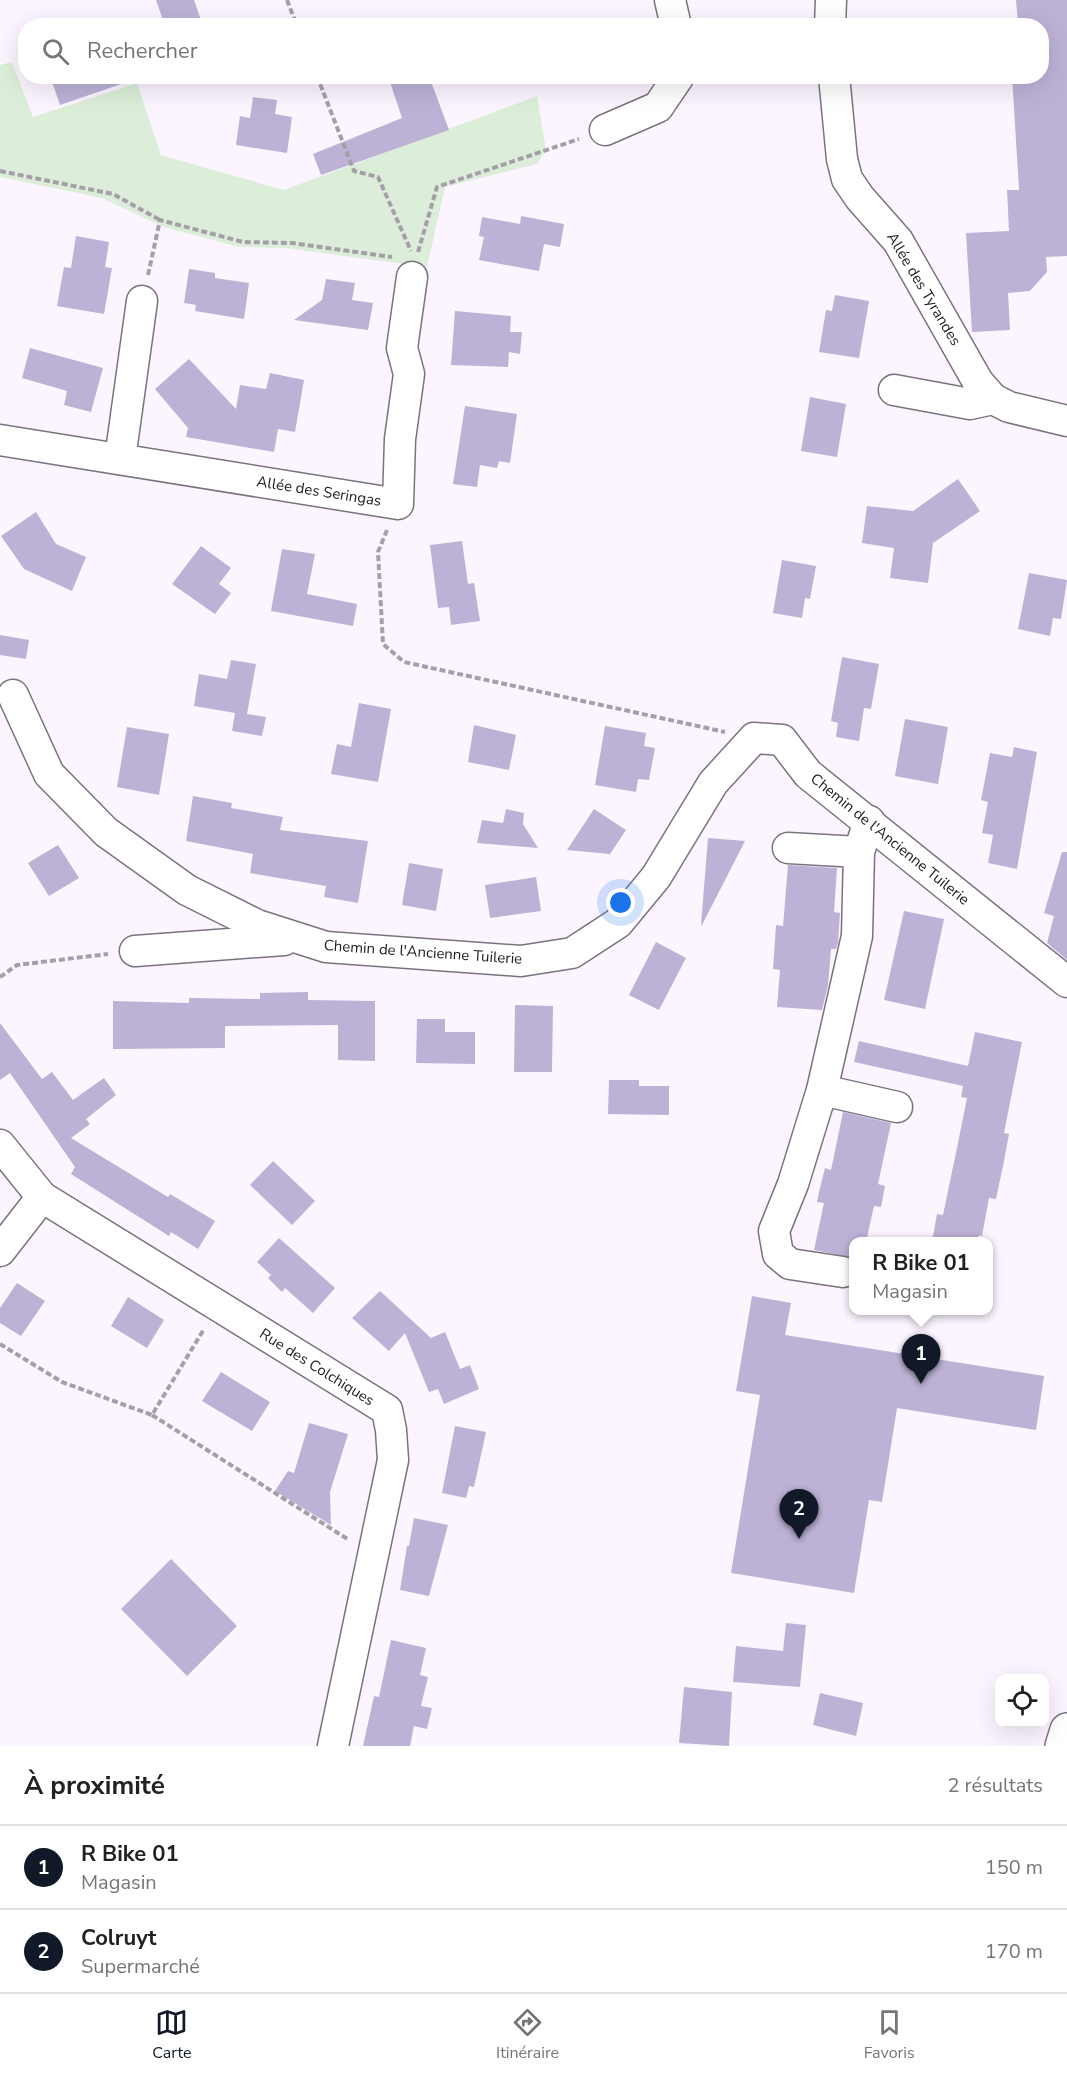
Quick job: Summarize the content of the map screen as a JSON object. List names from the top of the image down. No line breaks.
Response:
{"streets":{"street":["Allée des Tyrandes","Allée des Seringas","Chemin de l'Ancienne Tuilerie","Rue des Colchiques"]},"page":{"search":"Rechercher","popup":["R Bike 01","Magasin"],"pins":["1","2"],"heading":["À proximité","2 résultats"],"list":[{"mark":"1","name":"R Bike 01","note":"Magasin","value":"150 m"},{"mark":"2","name":"Colruyt","note":"Supermarché","value":"170 m"}],"nav":["Carte","Itinéraire","Favoris"]}}
